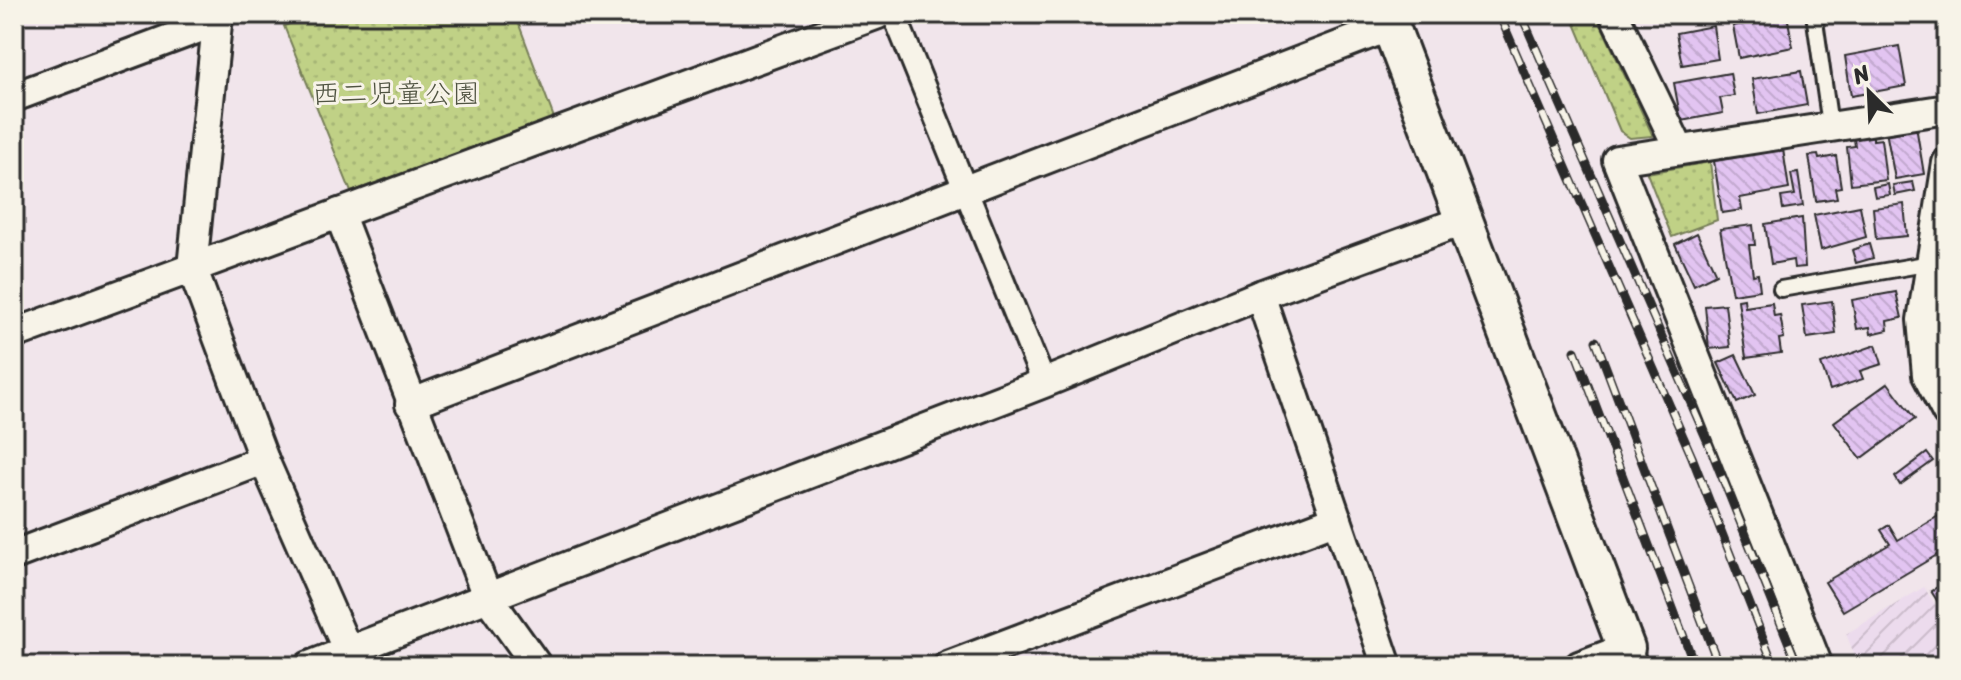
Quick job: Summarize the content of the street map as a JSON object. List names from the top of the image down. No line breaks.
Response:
{"parks":["西二児童公園"],"north":"top left"}
